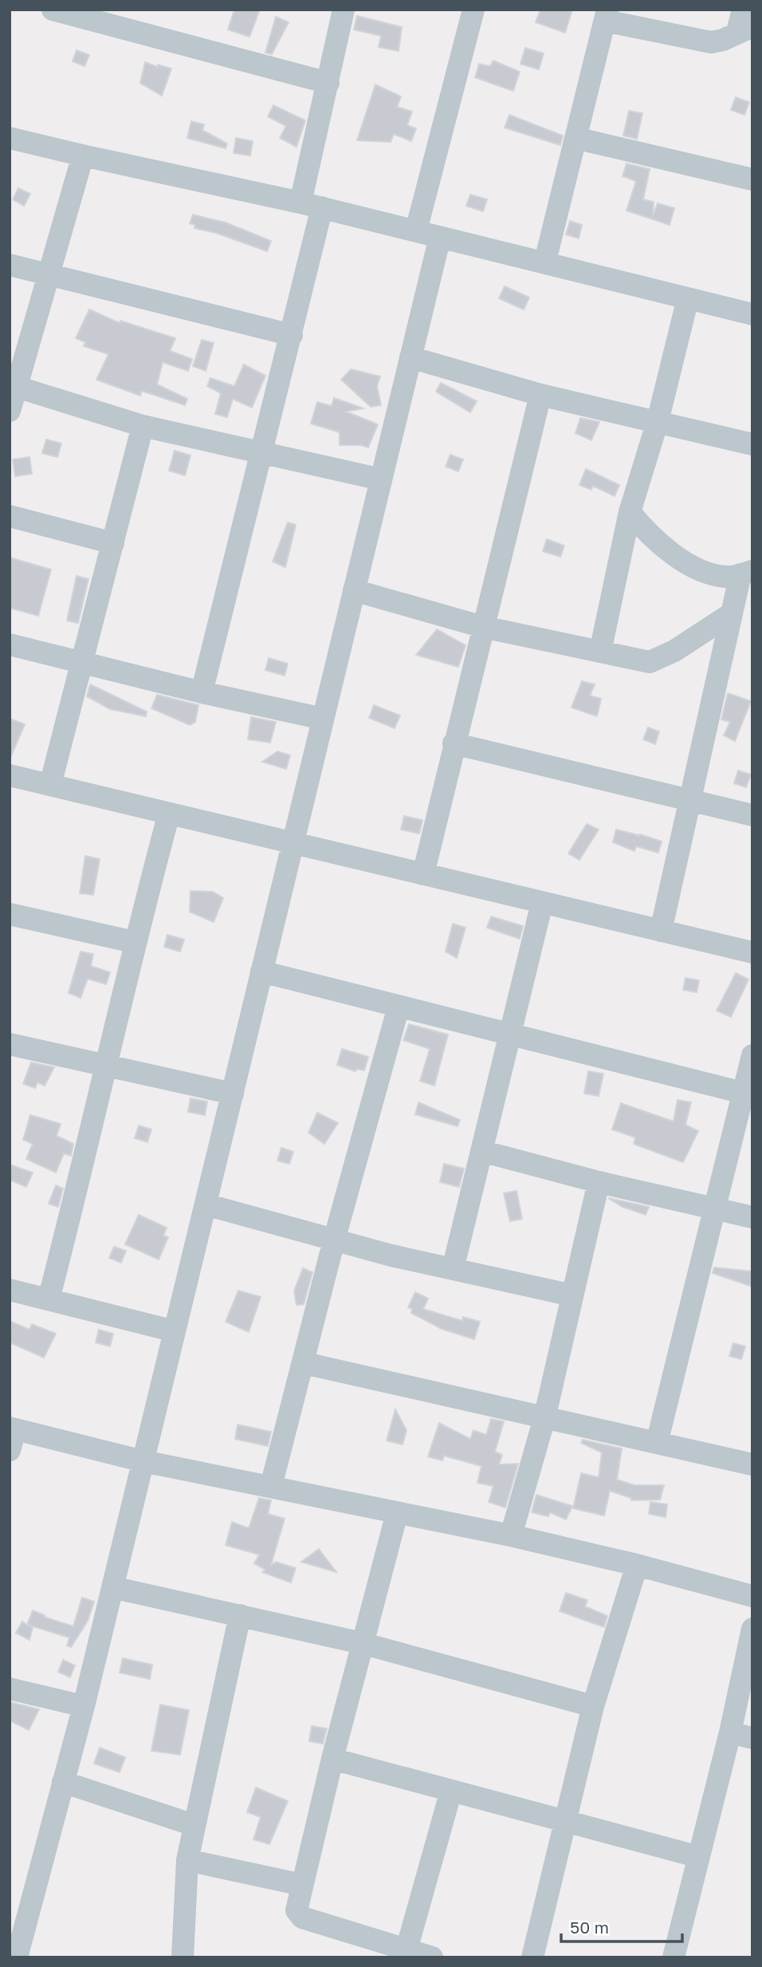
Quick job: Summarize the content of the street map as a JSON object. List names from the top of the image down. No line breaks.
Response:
{"scale_bar":"50 m"}
